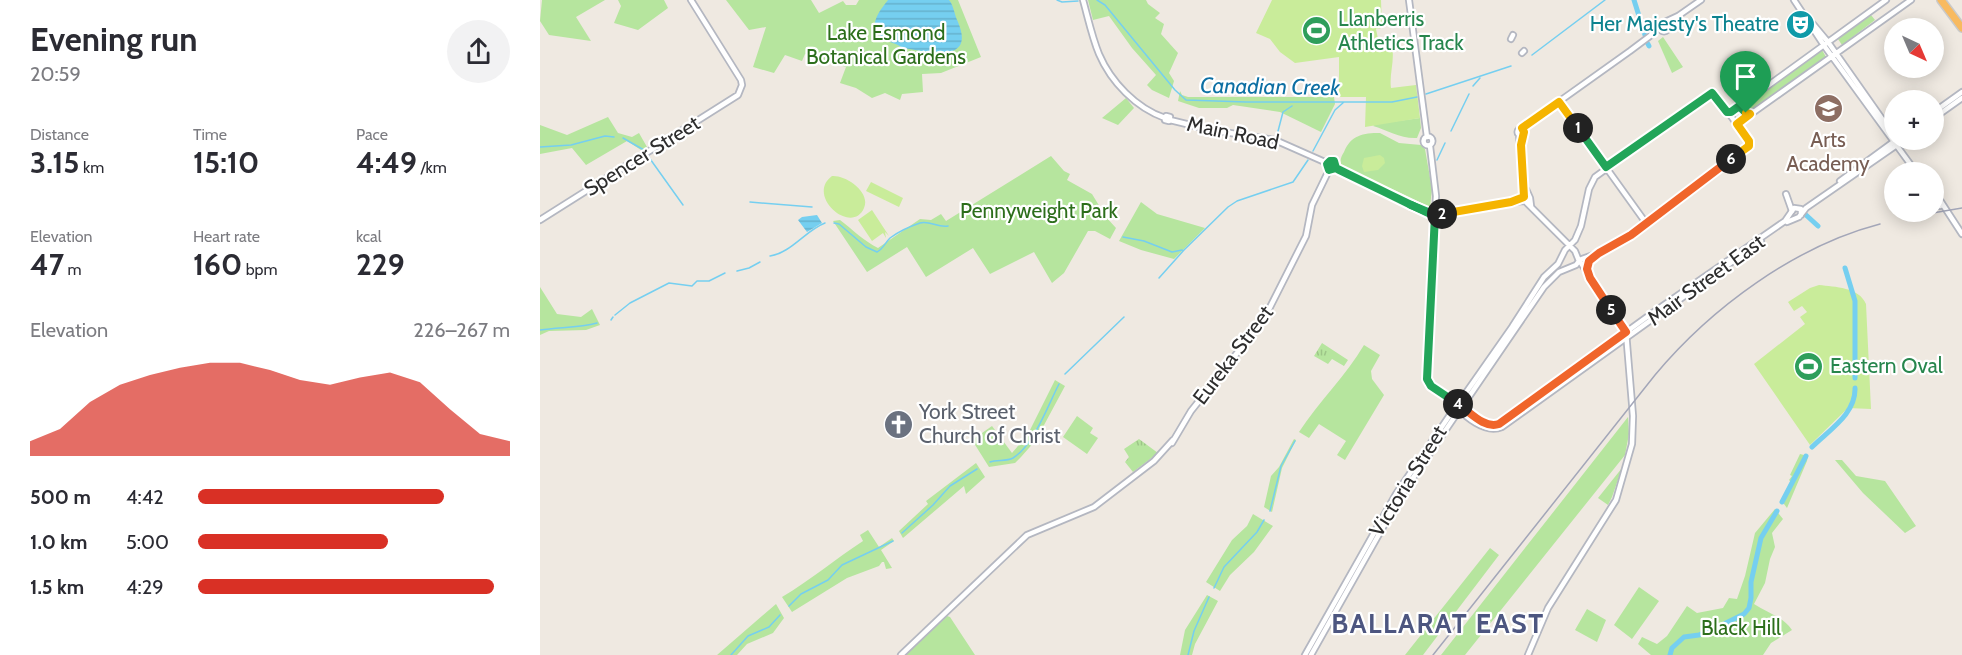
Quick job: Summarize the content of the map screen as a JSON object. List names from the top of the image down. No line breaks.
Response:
{"streets":{"street":["Main Road","Spencer Street","Mair Street East","Eureka Street","Victoria Street"]},"crossings":[["Mair Street East","Victoria Street"]],"districts":["BALLARAT EAST"],"water":["Canadian Creek"],"parks":["Lake Esmond Botanical Gardens","Pennyweight Park","Black Hill"],"places":{"theatre":["Her Majesty's Theatre"],"sports":["Llanberris Athletics Track","Eastern Oval"],"school or university":["Arts Academy"],"church":["York Street Church of Christ"]},"north":"bottom right","page":{"heading":["Evening run","20:59"],"map_buttons":["+","−"],"stats":[["Distance","3.15 km"],["Time","15:10"],["Pace","4:49 /km"],["Elevation","47 m"],["Heart rate","160 bpm"],["kcal","229"]],"pins":["1","6","2","5","4"],"chart":["Elevation","226–267 m"],"list":[{"name":"500 m","note":"4:42"},{"name":"1.0 km","note":"5:00"},{"name":"1.5 km","note":"4:29"}]}}
